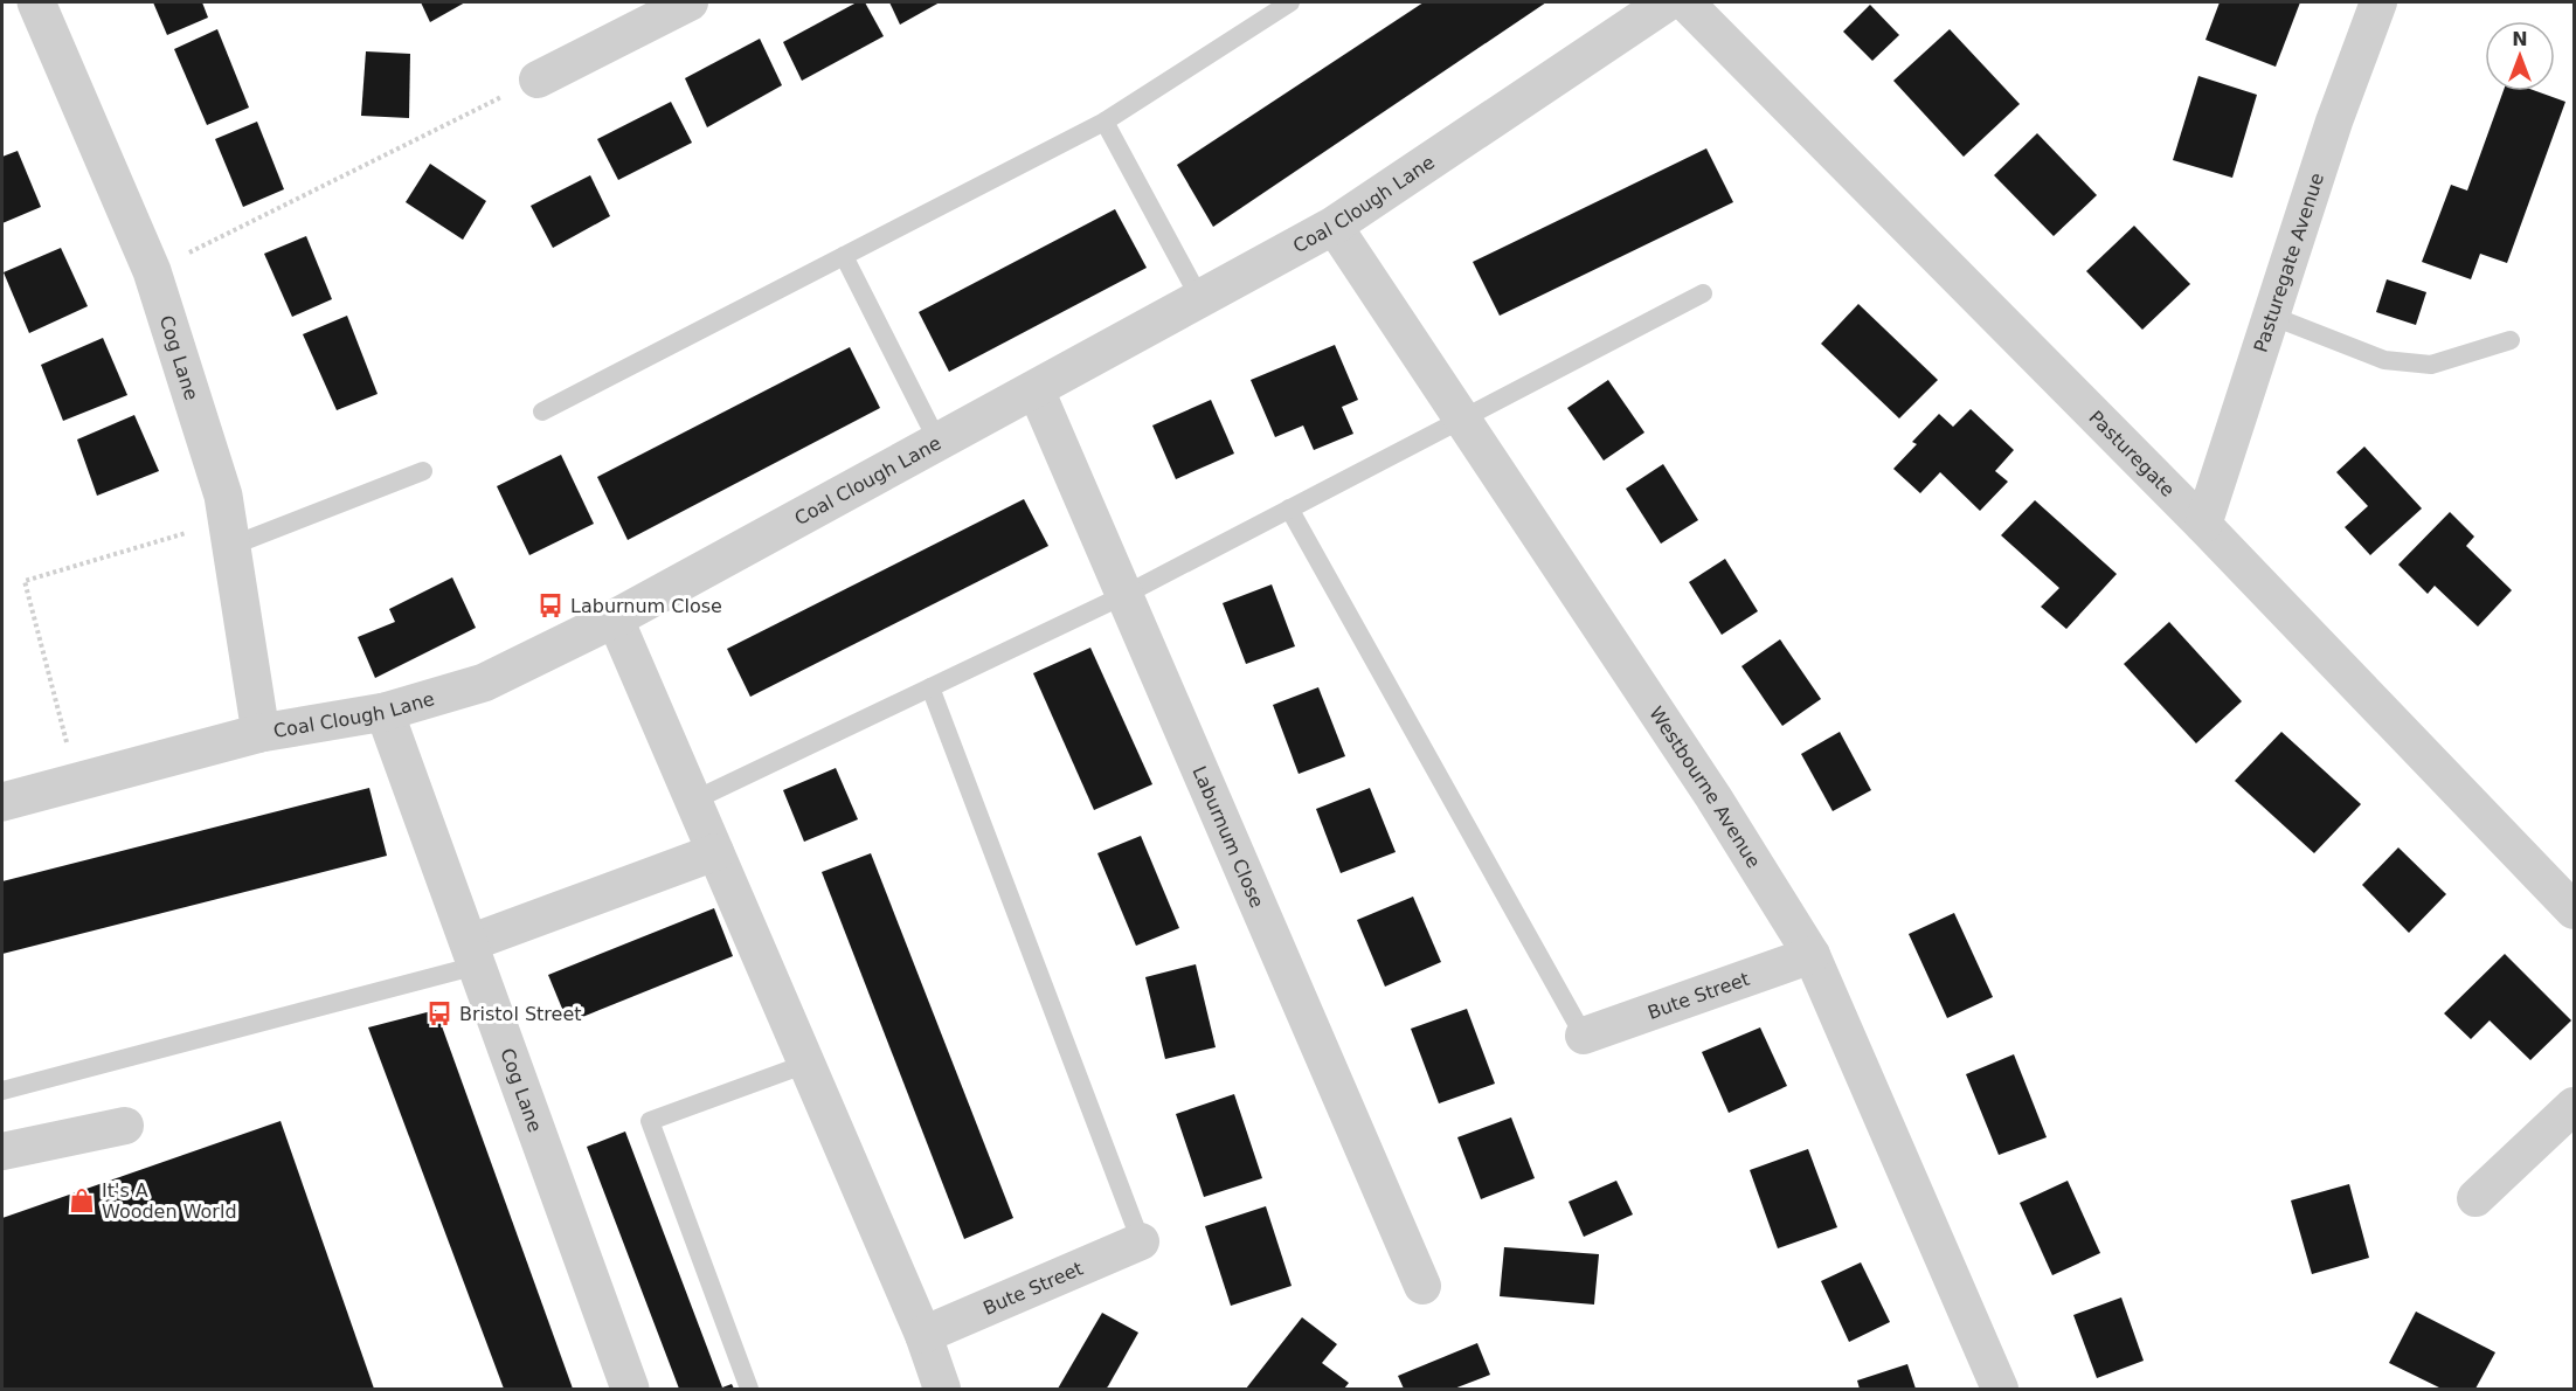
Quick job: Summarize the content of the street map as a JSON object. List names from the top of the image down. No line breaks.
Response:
{"streets":{"street":["Coal Clough Lane","Pasturegate Avenue","Cog Lane","Pasturegate","Westbourne Avenue","Laburnum Close","Bute Street"]},"crossings":[["Coal Clough Lane","Cog Lane"],["Coal Clough Lane","Westbourne Avenue"],["Coal Clough Lane","Laburnum Close"],["Pasturegate Avenue","Pasturegate"],["Westbourne Avenue","Bute Street"]],"places":{"bus stop":["Laburnum Close","Bristol Street"],"shop":["It's A Wooden World"]},"north":"top"}
